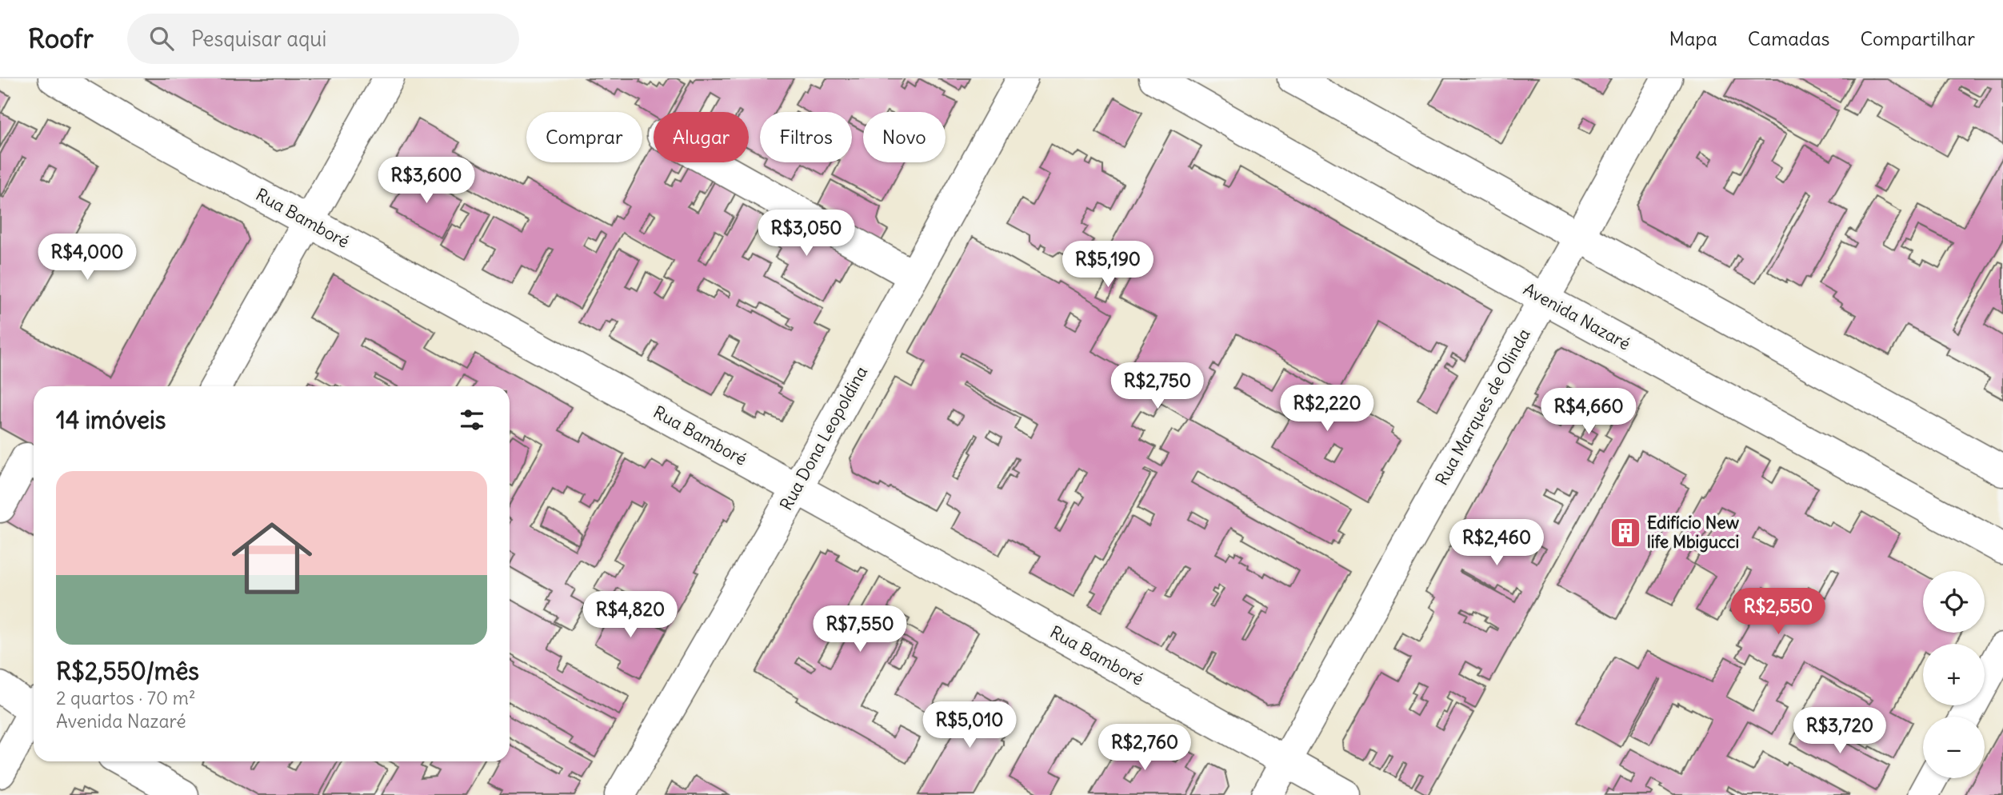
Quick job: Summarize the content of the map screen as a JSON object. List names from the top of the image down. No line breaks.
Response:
{"streets":{"street":["Rua Bamboré","Avenida Nazaré","Rua Marques de Olinda","Rua Dona Leopoldina"]},"crossings":[["Rua Bamboré","Rua Marques de Olinda"],["Rua Bamboré","Rua Dona Leopoldina"],["Avenida Nazaré","Rua Marques de Olinda"]],"places":{"building":["Edifício New life Mbigucci"]},"page":{"header":"Roofr","search":"Pesquisar aqui","nav":["Mapa","Camadas","Compartilhar"],"chip":["Comprar","Alugar","Filtros","Novo"],"price":["R$3,600","R$3,050","R$4,000","R$5,190","R$2,750","R$2,220","R$4,660","R$2,460","R$2,550","R$4,820","R$7,550","R$5,010","R$3,720","R$2,760"],"heading":"14 imóveis","list":[{"name":"R$2,550/mês","note":"2 quartos · 70 m² · Avenida Nazaré"}],"map_buttons":["+","−"]}}
